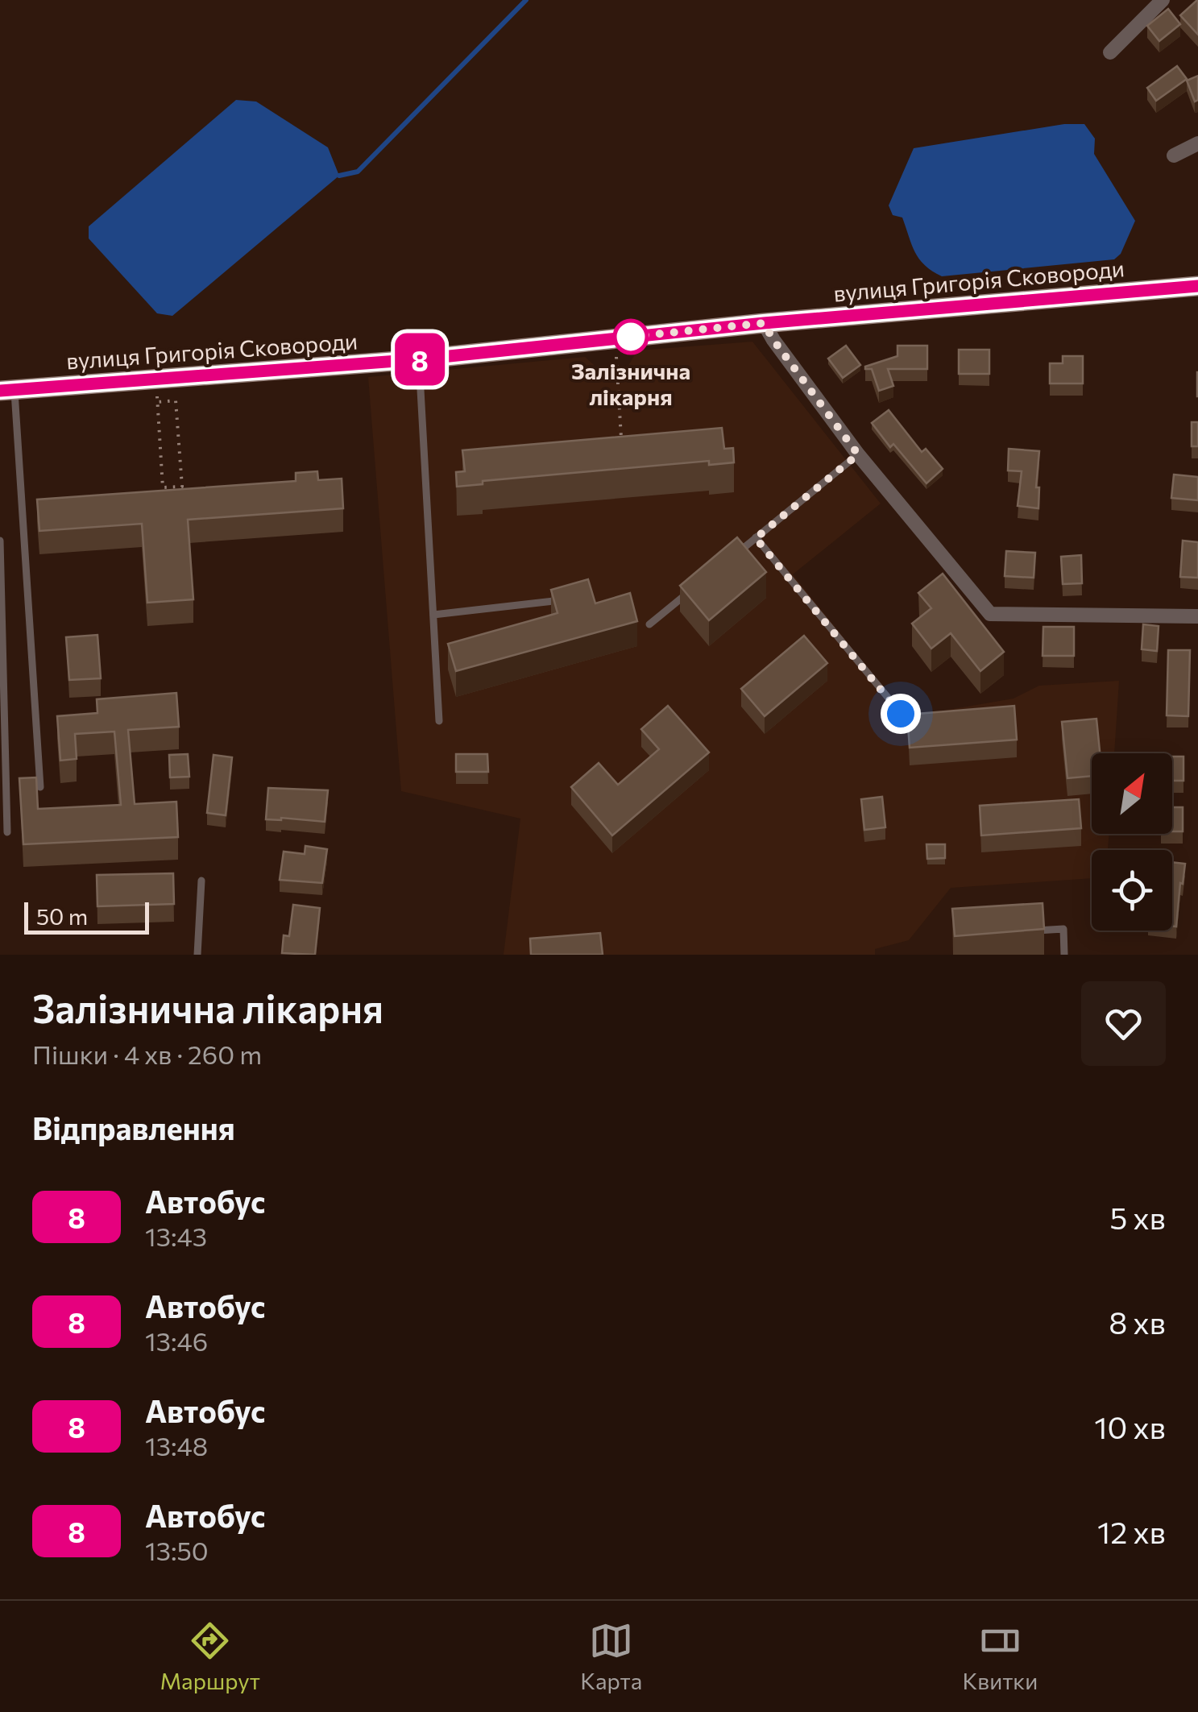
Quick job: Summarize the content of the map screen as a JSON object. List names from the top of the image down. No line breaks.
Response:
{"streets":{"street":["вулиця Григорія Сковороди"]},"places":["Залізнична лікарня"],"lines":["bus line 8"],"scale_bar":"50 m","north":"top right","page":{"on_map":"8","scale":"50 m","heading":[["Залізнична лікарня","Пішки · 4 хв · 260 m"],"Відправлення"],"list":[{"mark":"8","name":"Автобус","note":"13:43","value":"5 хв"},{"mark":"8","name":"Автобус","note":"13:46","value":"8 хв"},{"mark":"8","name":"Автобус","note":"13:48","value":"10 хв"},{"mark":"8","name":"Автобус","note":"13:50","value":"12 хв"}],"tabs":["Маршрут","Карта","Квитки"]}}
